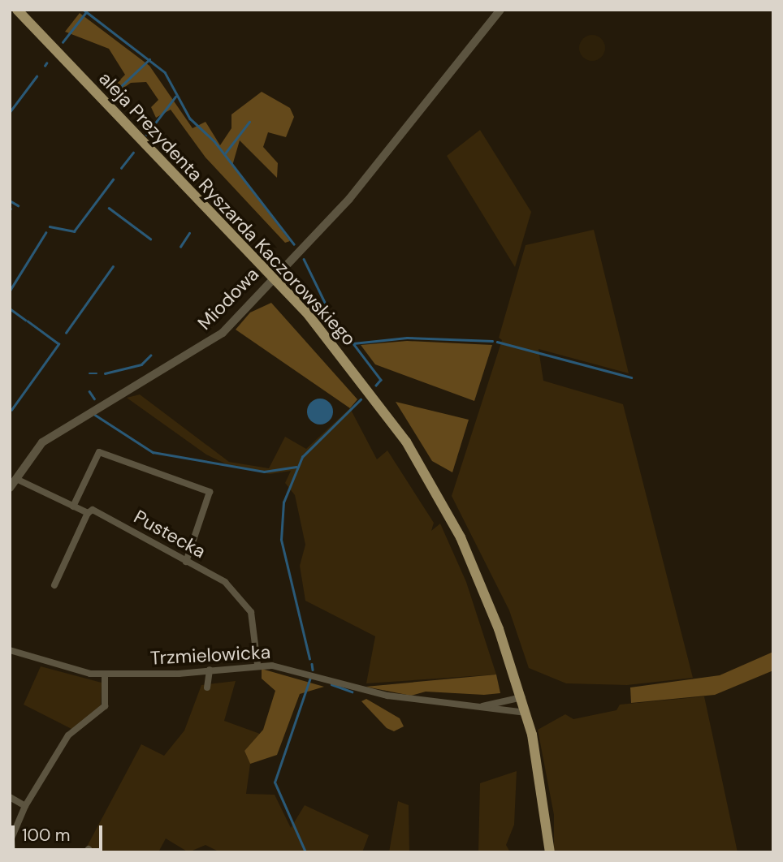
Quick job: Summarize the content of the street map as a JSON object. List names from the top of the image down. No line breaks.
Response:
{"streets":{"main road":["aleja Prezydenta Ryszarda Kaczorowskiego"],"street":["Miodowa","Pustecka","Trzmielowicka"]},"crossings":[["aleja Prezydenta Ryszarda Kaczorowskiego","Miodowa"],["aleja Prezydenta Ryszarda Kaczorowskiego","Trzmielowicka"],["Miodowa","Pustecka"],["Pustecka","Trzmielowicka"]],"scale_bar":"100 m"}
